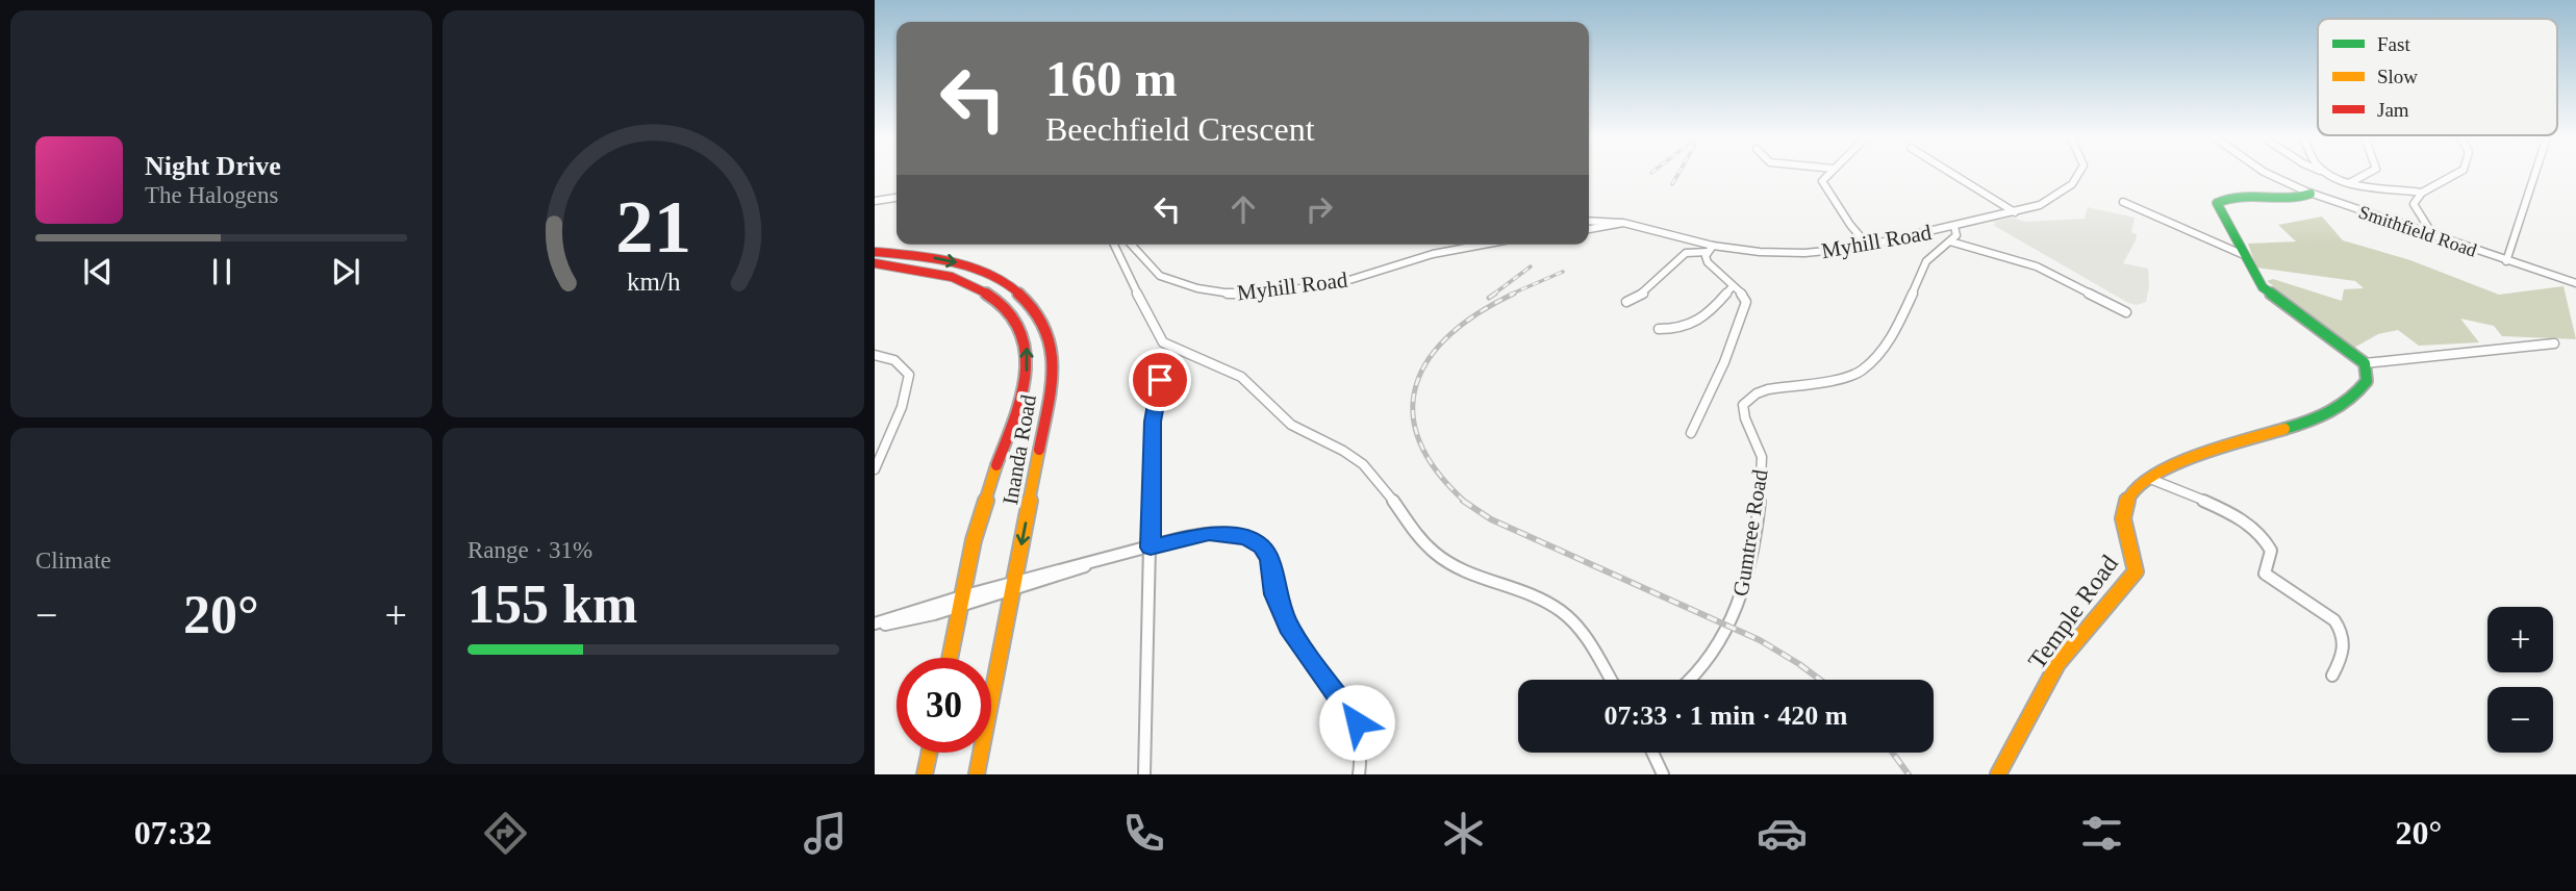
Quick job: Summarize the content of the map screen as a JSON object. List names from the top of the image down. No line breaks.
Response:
{"streets":{"main road":["Inanda Road","Temple Road"],"street":["Smithfield Road","Myhill Road","Gumtree Road"]},"crossings":[["Myhill Road","Gumtree Road"]],"legend":["Fast","Slow","Jam"],"page":{"turn":["160 m","Beechfield Crescent"],"song":["Night Drive","The Halogens"],"tile":["Climate",["Range · 31%","155 km"]],"heat":["−","20°","+"],"map_buttons":["+","−"],"limit":"30","trip":"07:33 · 1 min · 420 m","tabs":["07:32","20°"],"gauge":["21","km/h"]}}
